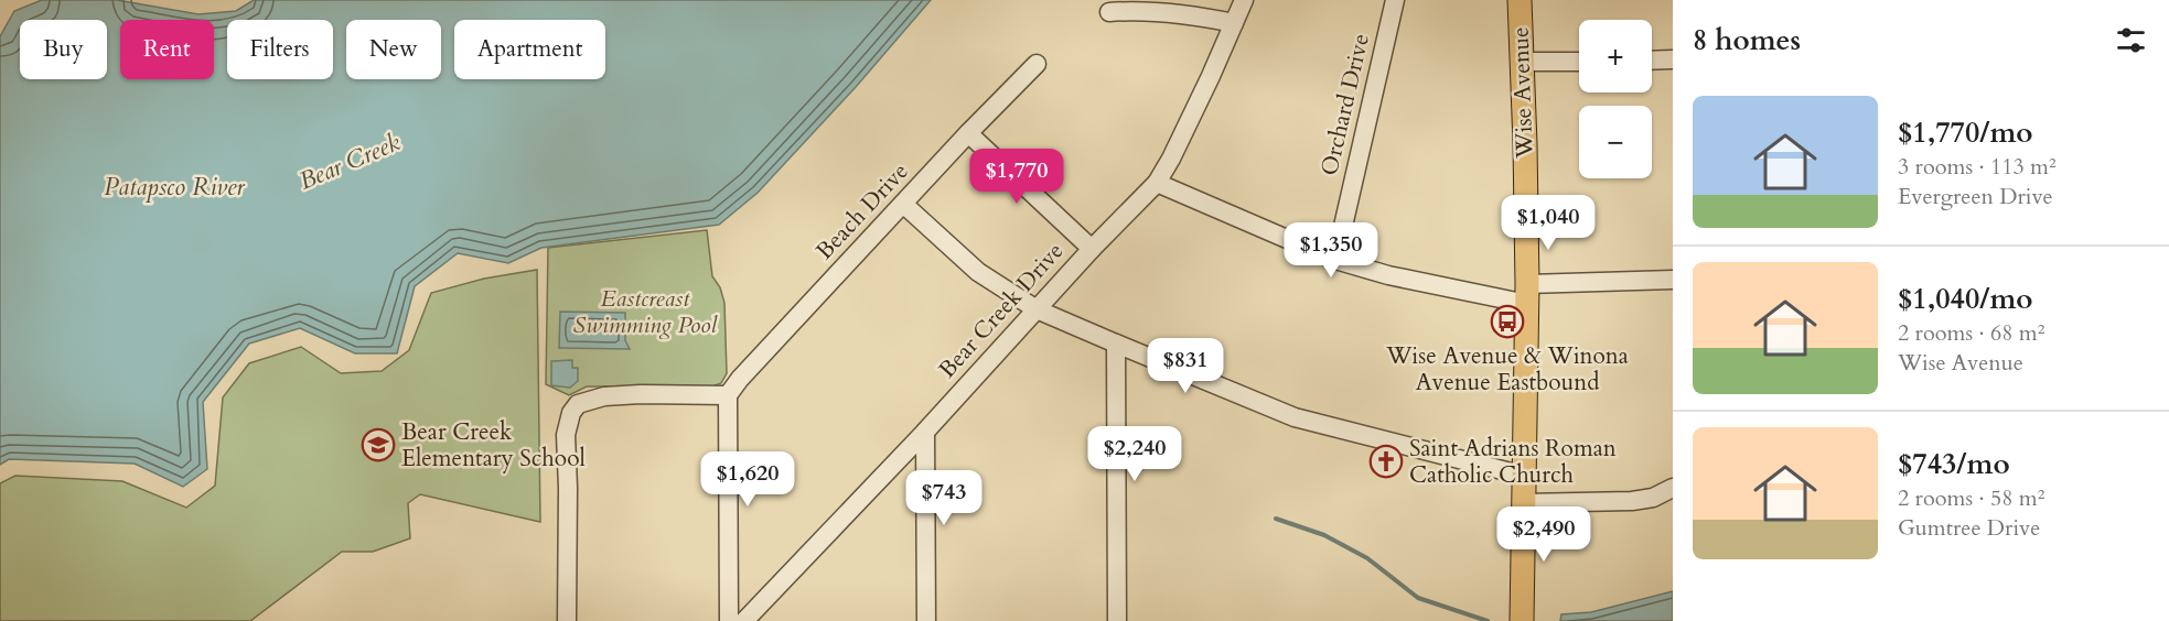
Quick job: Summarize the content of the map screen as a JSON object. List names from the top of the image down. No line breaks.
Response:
{"streets":{"main road":["Wise Avenue"],"street":["Orchard Drive","Beach Drive","Bear Creek Drive"]},"water":["Bear Creek","Patapsco River"],"parks":["Eastcreast Swimming Pool"],"places":{"bus stop":["Wise Avenue & Winona Avenue Eastbound"],"school or university":["Bear Creek Elementary School"],"church":["Saint Adrians Roman Catholic Church"]},"page":{"heading":"8 homes","map_buttons":["+","−"],"chip":["Buy","Rent","Filters","New","Apartment"],"list":[{"name":"$1,770/mo","note":"3 rooms · 113 m² · Evergreen Drive"},{"name":"$1,040/mo","note":"2 rooms · 68 m² · Wise Avenue"},{"name":"$743/mo","note":"2 rooms · 58 m² · Gumtree Drive"}],"price":["$1,770","$1,040","$1,350","$831","$2,240","$1,620","$743","$2,490"]}}
